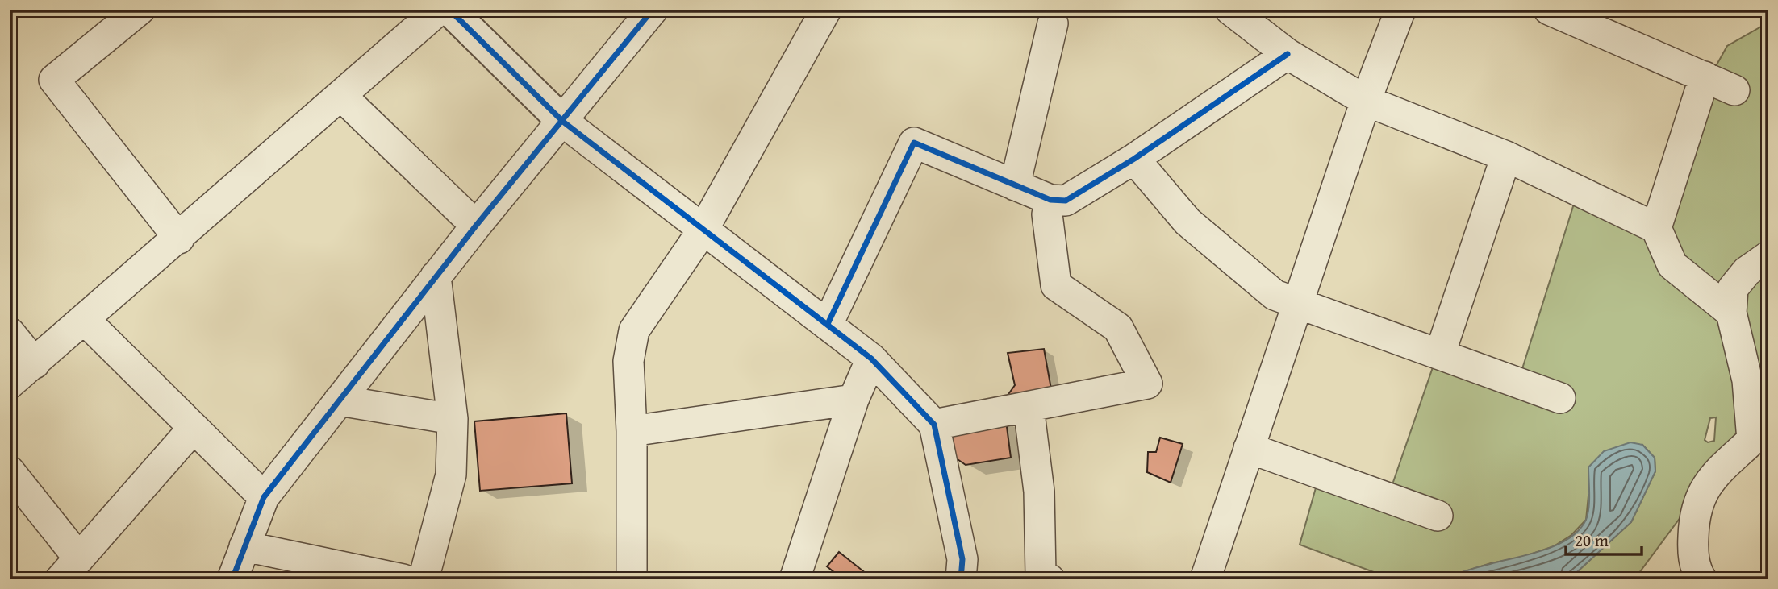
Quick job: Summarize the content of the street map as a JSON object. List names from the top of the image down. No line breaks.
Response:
{"scale_bar":"20 m"}
